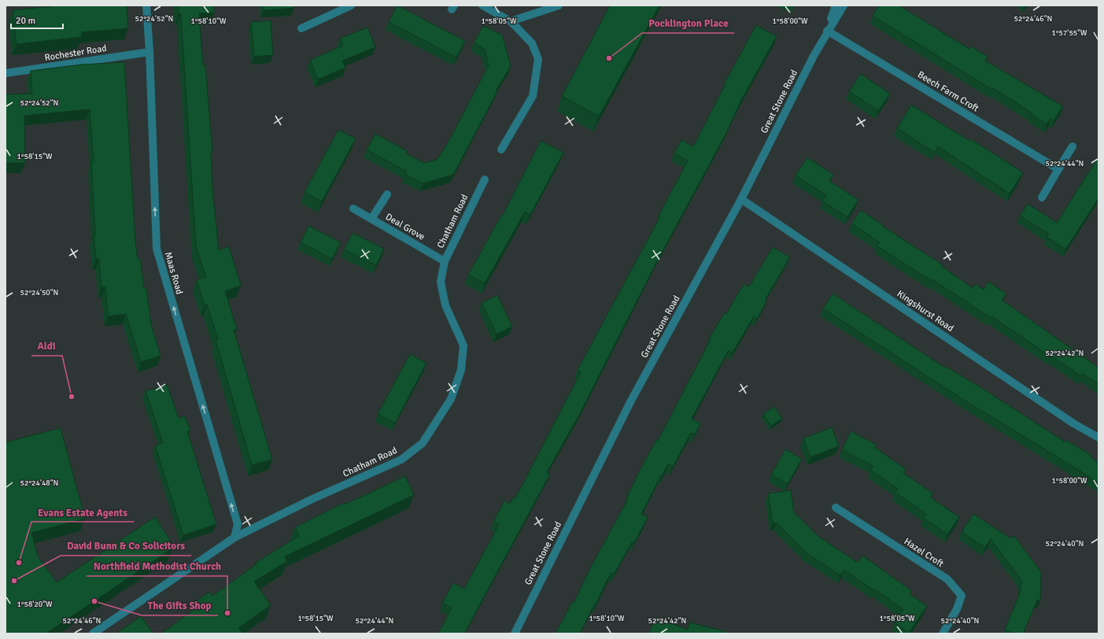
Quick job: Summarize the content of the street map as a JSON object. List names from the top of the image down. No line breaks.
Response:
{"streets":{"street":["Rochester Road","Beech Farm Croft","Great Stone Road","Chatham Road","Deal Grove","Maas Road","Kingshurst Road","Hazel Croft"]},"crossings":[["Rochester Road","Maas Road"],["Beech Farm Croft","Great Stone Road"],["Great Stone Road","Kingshurst Road"],["Chatham Road","Deal Grove"],["Chatham Road","Maas Road"]],"one_way":["Maas Road"],"places":["Pocklington Place","Aldi","Evans Estate Agents","David Bunn & Co Solicitors","The Gifts Shop","Northfield Methodist Church"],"scale_bar":"20 m","coordinates":["52°24'52\"N","52°24'46\"N","1°58'10\"W","1°58'05\"W","1°58'00\"W","1°57'55\"W","1°58'15\"W","52°24'44\"N","52°24'50\"N","52°24'42\"N","52°24'48\"N","52°24'40\"N","1°58'20\"W"]}
